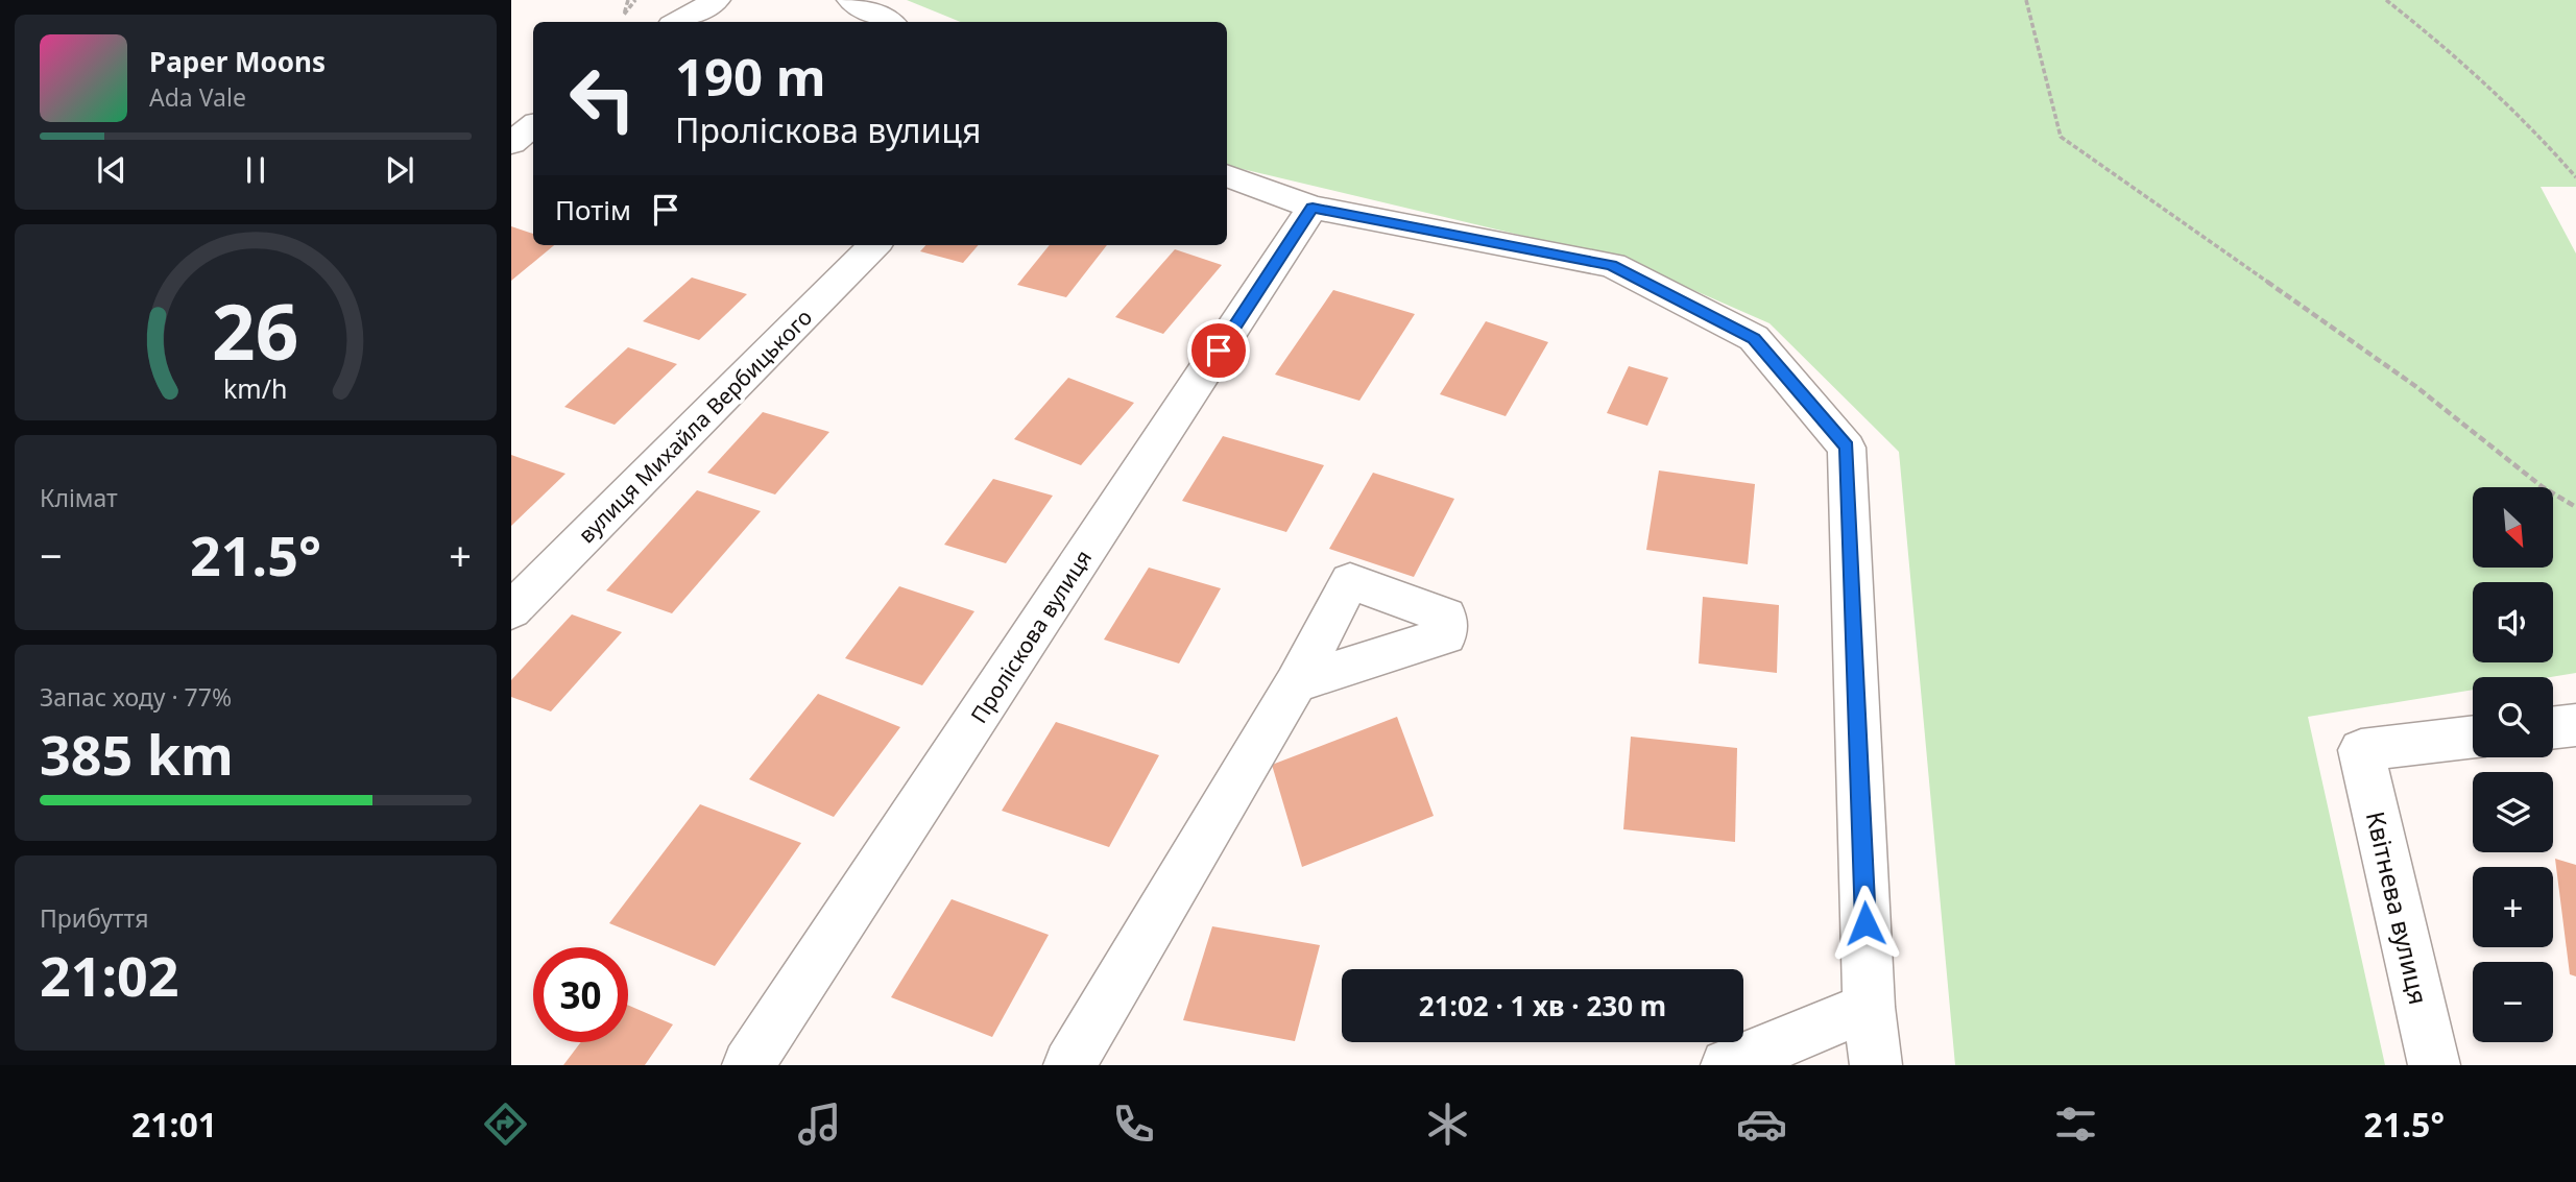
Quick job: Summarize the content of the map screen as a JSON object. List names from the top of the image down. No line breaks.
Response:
{"streets":{"street":["вулиця Михайла Вербицького","Проліскова вулиця","Квітнева вулиця"]},"north":"bottom right","page":{"turn":["190 m","Проліскова вулиця"],"song":["Paper Moons","Ada Vale"],"then":"Потім","tile":["Клімат",["Запас ходу · 77%","385 km"],["Прибуття","21:02"]],"map_buttons":["+","−"],"heat":["−","21.5°","+"],"limit":"30","trip":"21:02 · 1 хв · 230 m","tabs":["21:01","21.5°"],"gauge":["26","km/h"]}}
